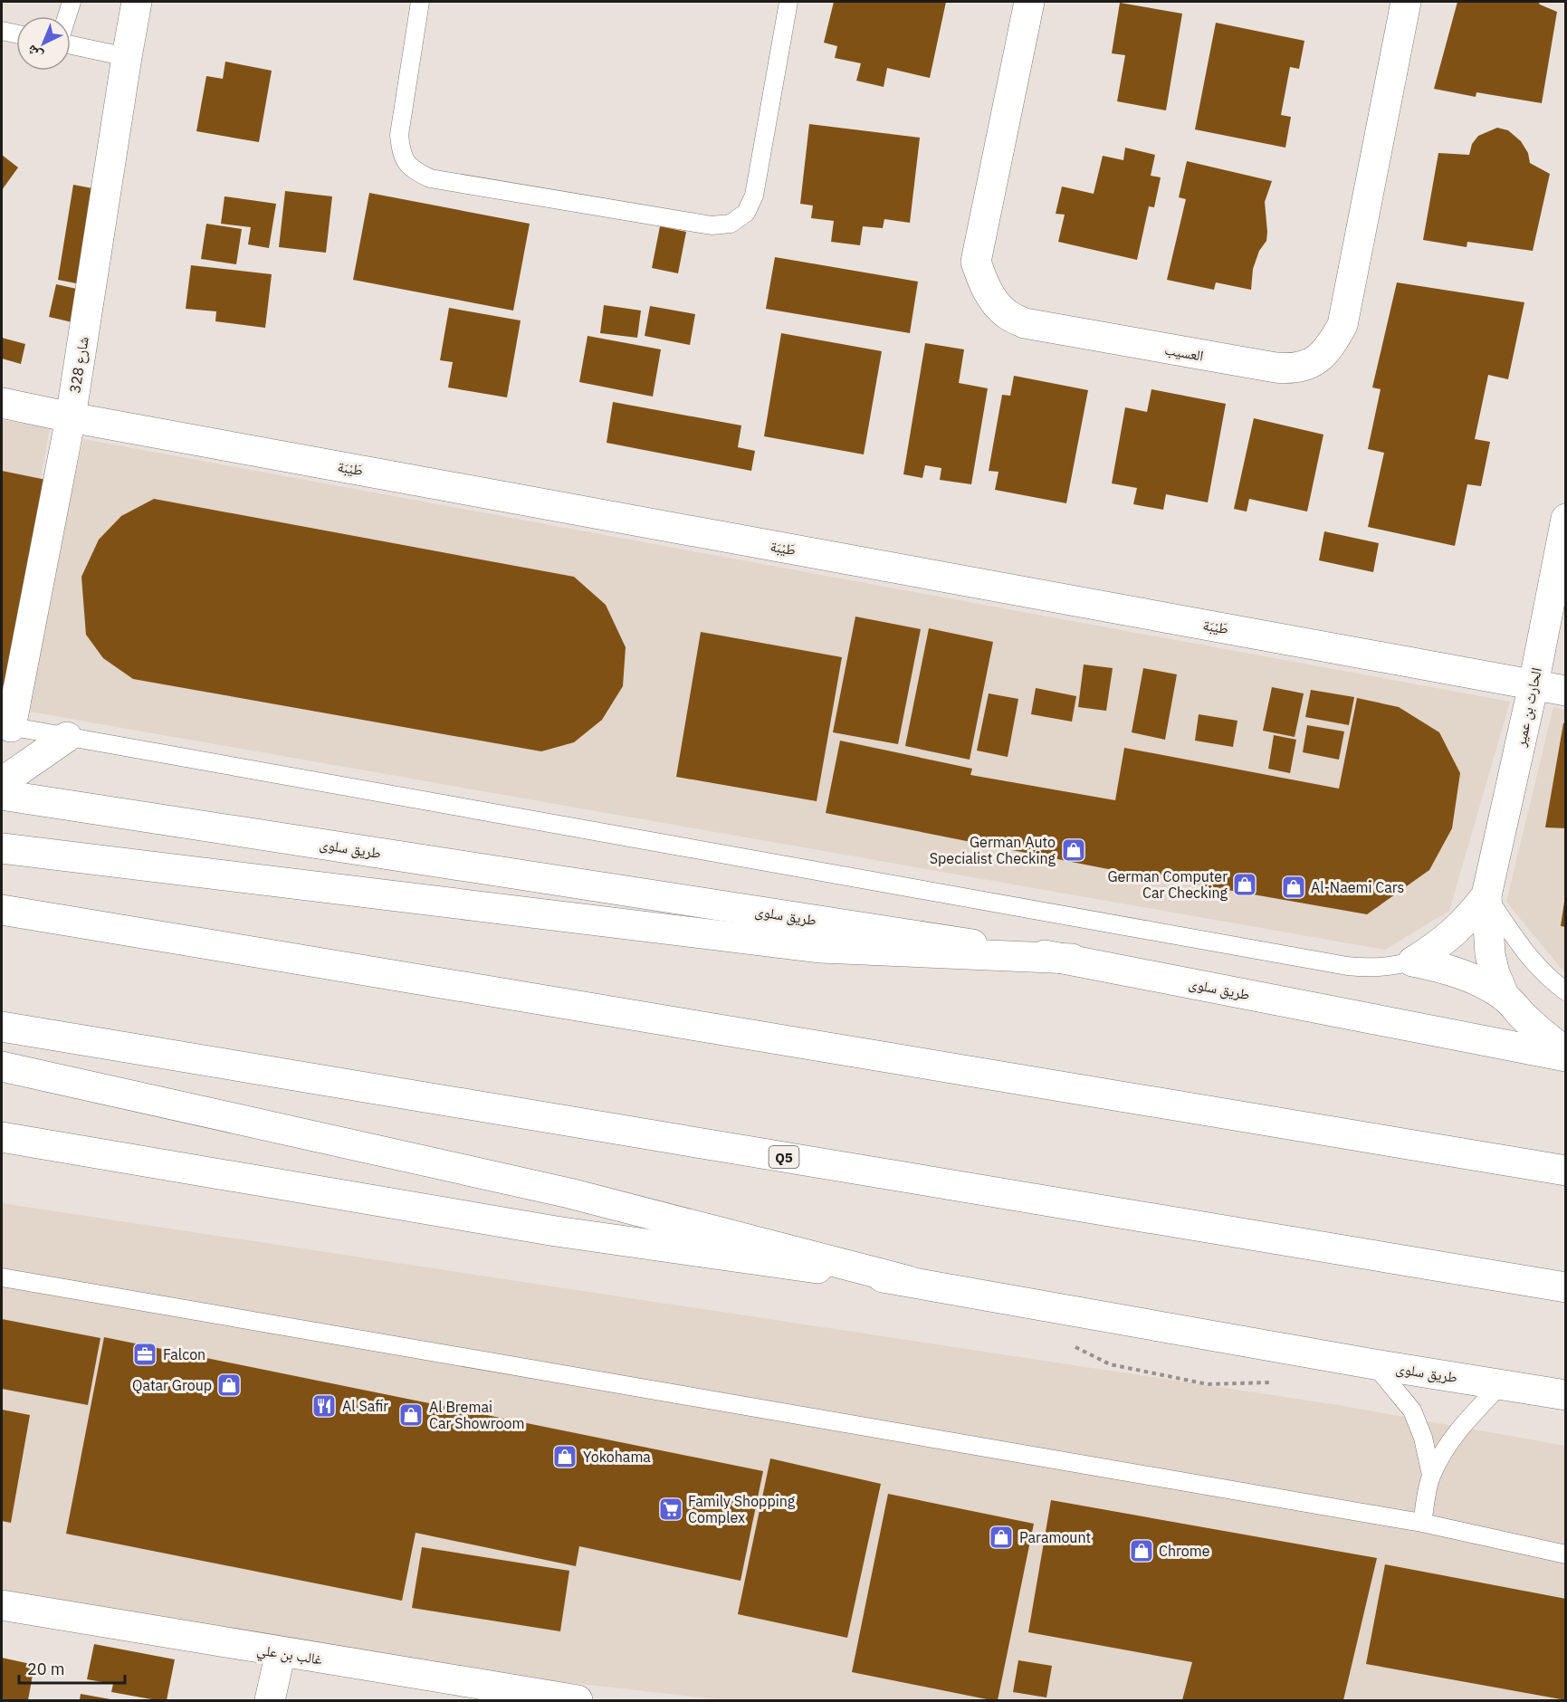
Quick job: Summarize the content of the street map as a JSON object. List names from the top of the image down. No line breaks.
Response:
{"streets":{"main road":["العسيب","شارع 328","طَيْبَة","الحارث بن عمير","طريق سلوى","Q5","غالب بن علي"]},"crossings":[["شارع 328","طَيْبَة"],["طَيْبَة","الحارث بن عمير"]],"places":{"shop":["German Auto Specialist Checking","German Computer Car Checking","Al-Naemi Cars","Qatar Group","Al Bremai Car Showroom","Yokohama","Paramount","Chrome"],"office":["Falcon"],"restaurant":["Al Safir"],"supermarket":["Family Shopping Complex"]},"scale_bar":"20 m","north":"bottom left"}
